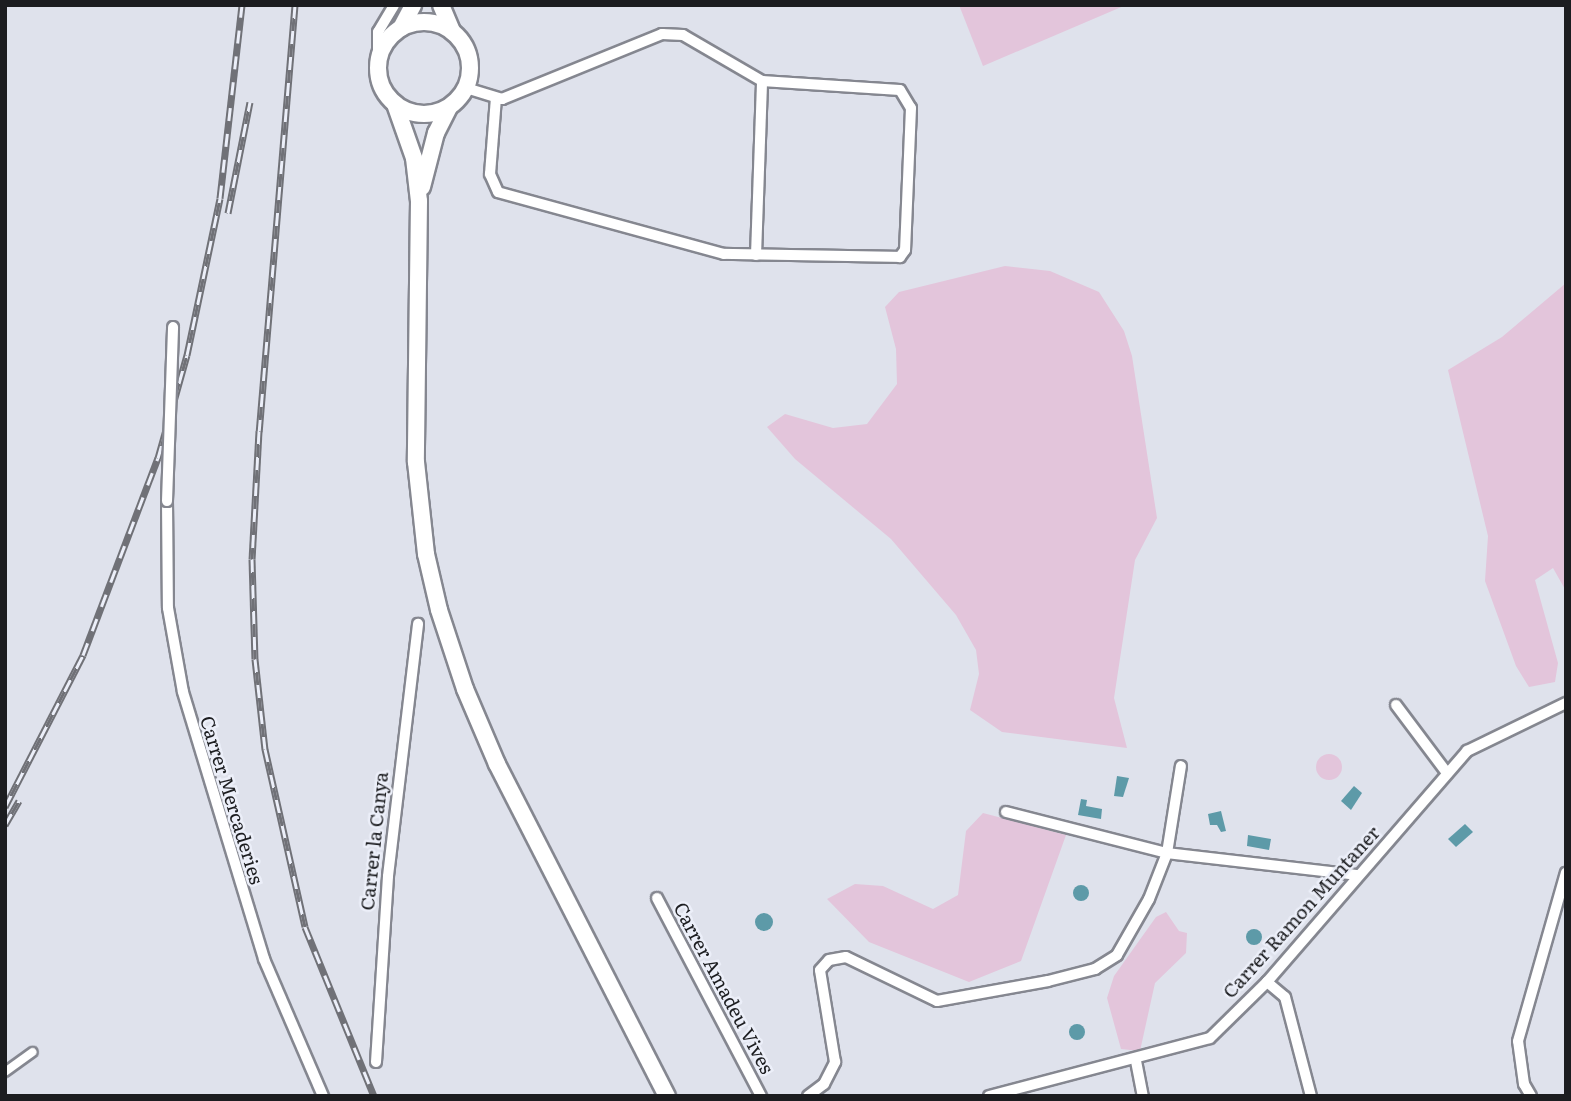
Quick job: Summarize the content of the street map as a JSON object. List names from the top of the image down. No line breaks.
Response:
{"streets":{"street":["Carrer Mercaderies","Carrer la Canya","Carrer Ramon Muntaner","Carrer Amadeu Vives"]}}
